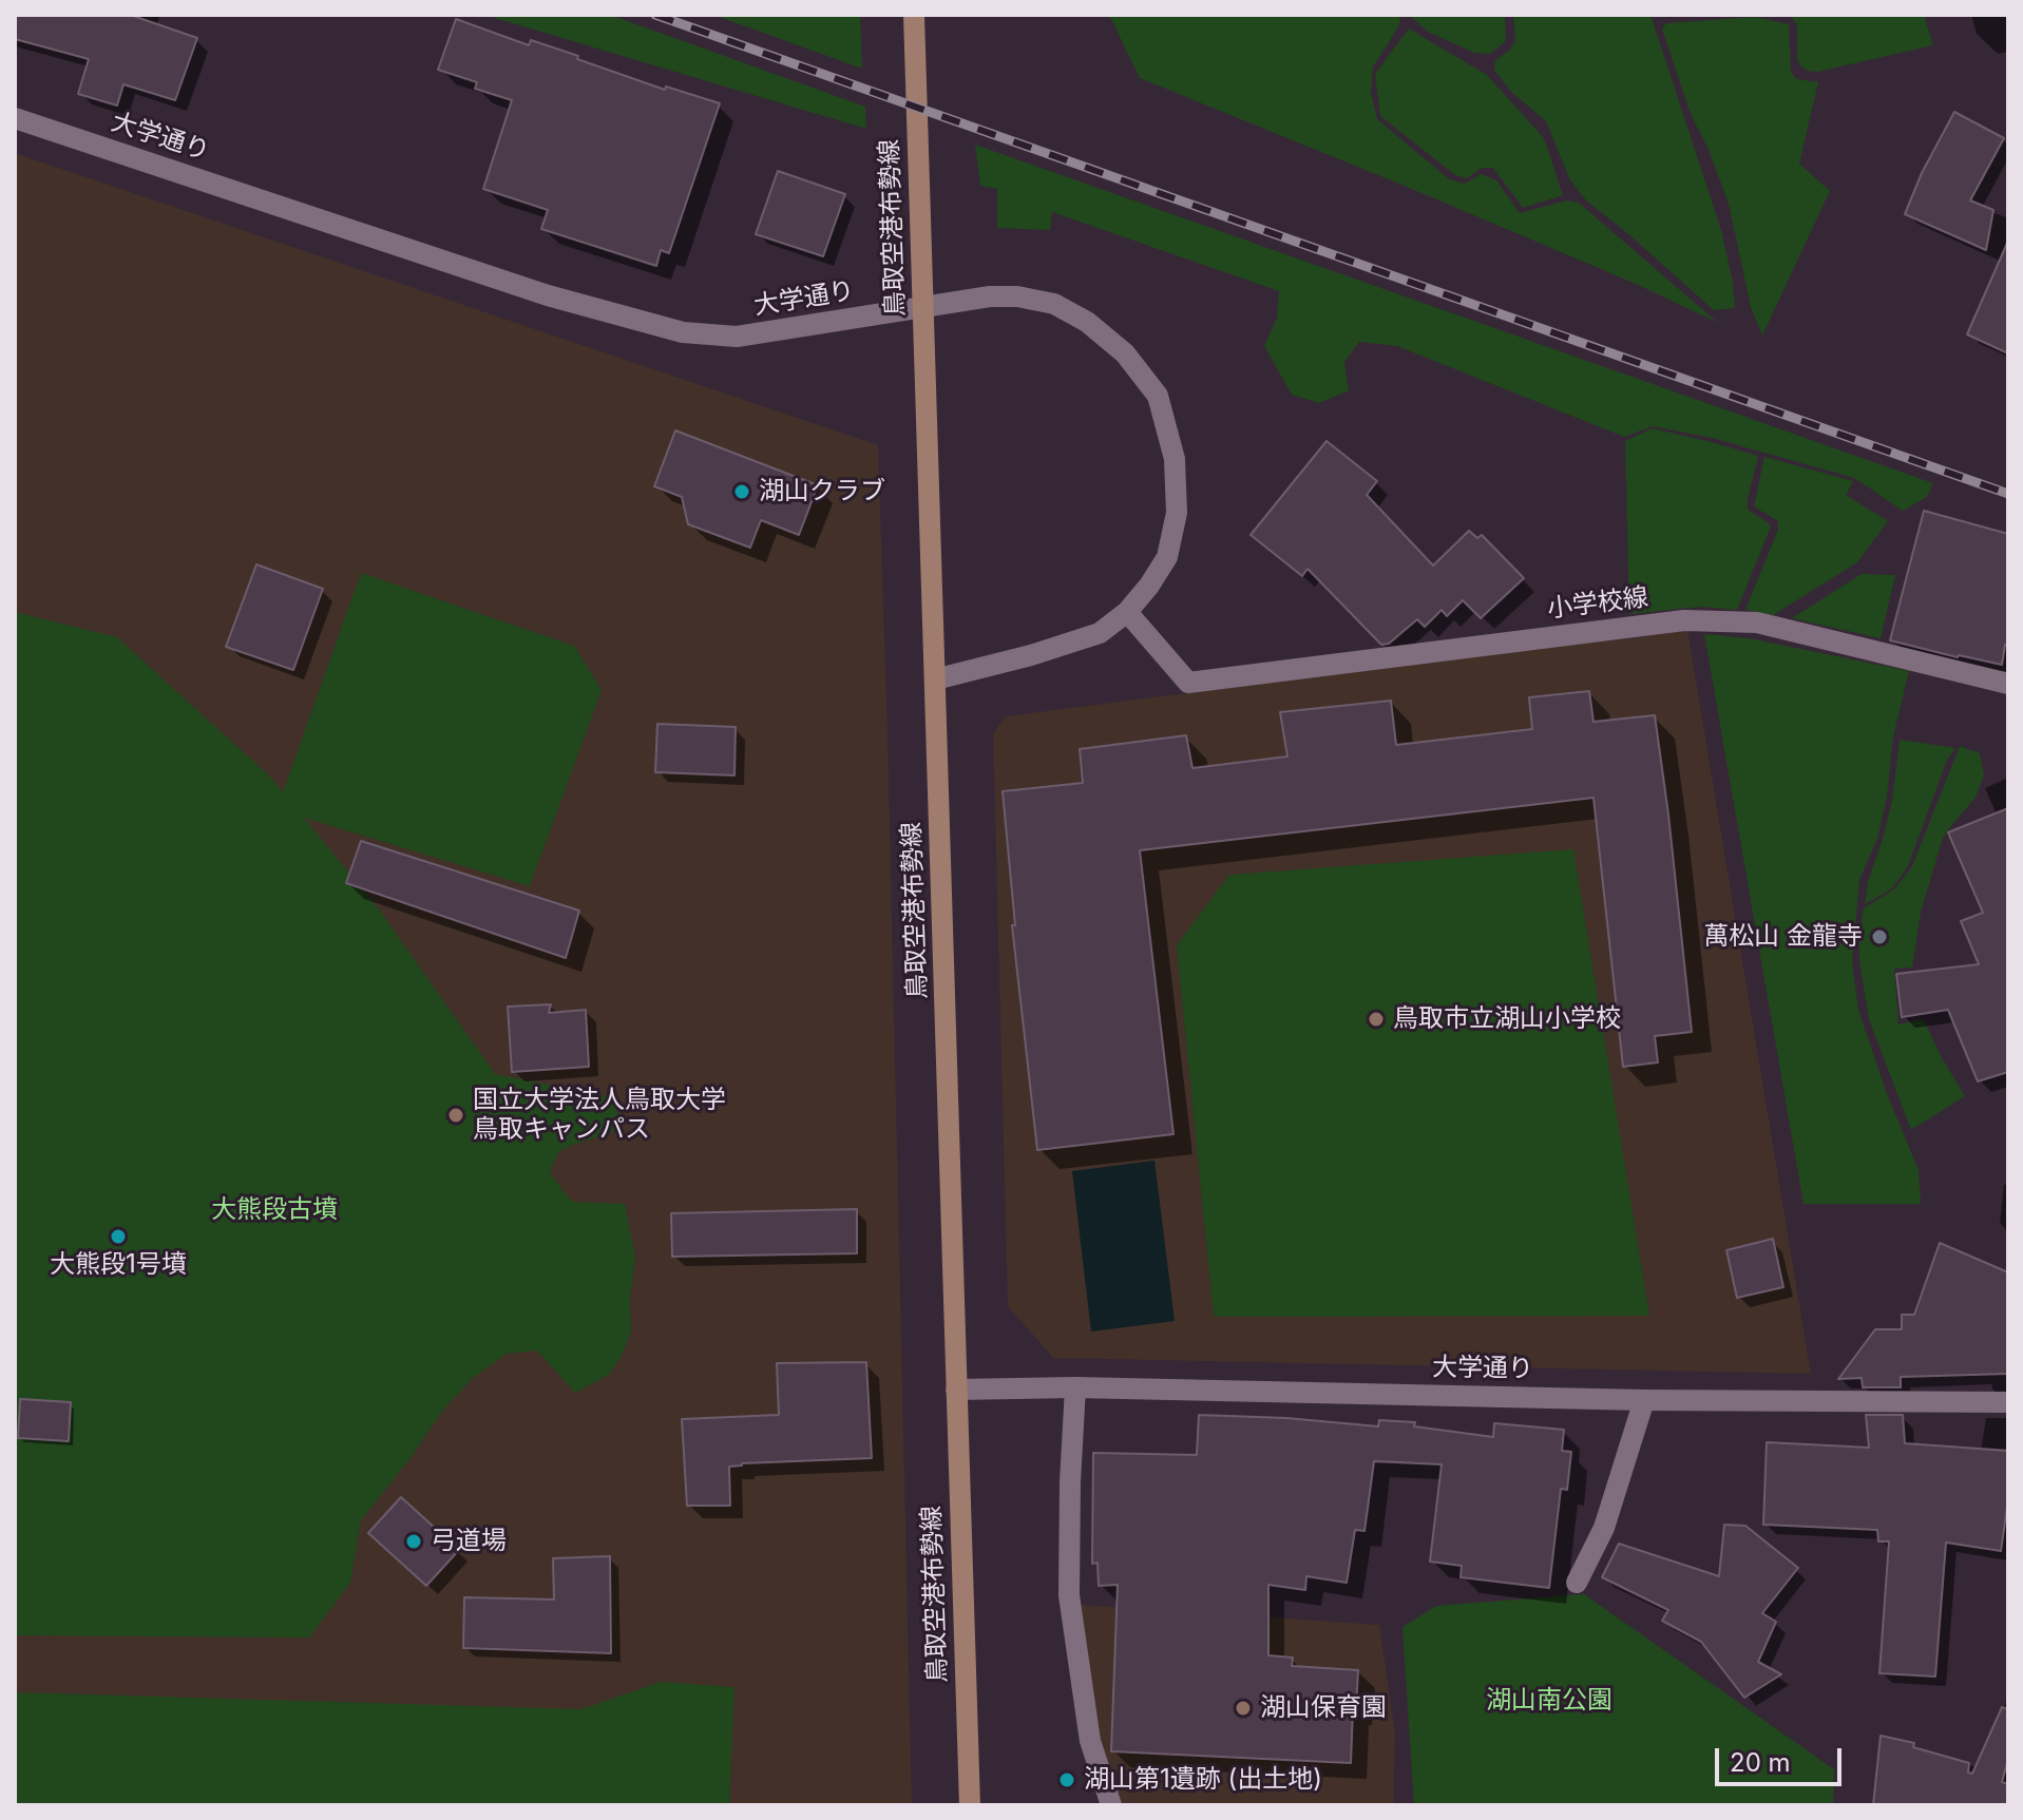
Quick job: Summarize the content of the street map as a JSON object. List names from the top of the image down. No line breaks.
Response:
{"streets":{"main road":["鳥取空港布勢線"],"street":["大学通り","小学校線"]},"crossings":[["大学通り","鳥取空港布勢線"],["大学通り","小学校線"]],"parks":["大熊段古墳","湖山南公園"],"places":["湖山クラブ","萬松山 金龍寺","鳥取市立湖山小学校","国立大学法人鳥取大学 鳥取キャンパス","大熊段1号墳","弓道場","湖山保育園","湖山第1遺跡 (出土地)"],"scale_bar":"20 m"}
